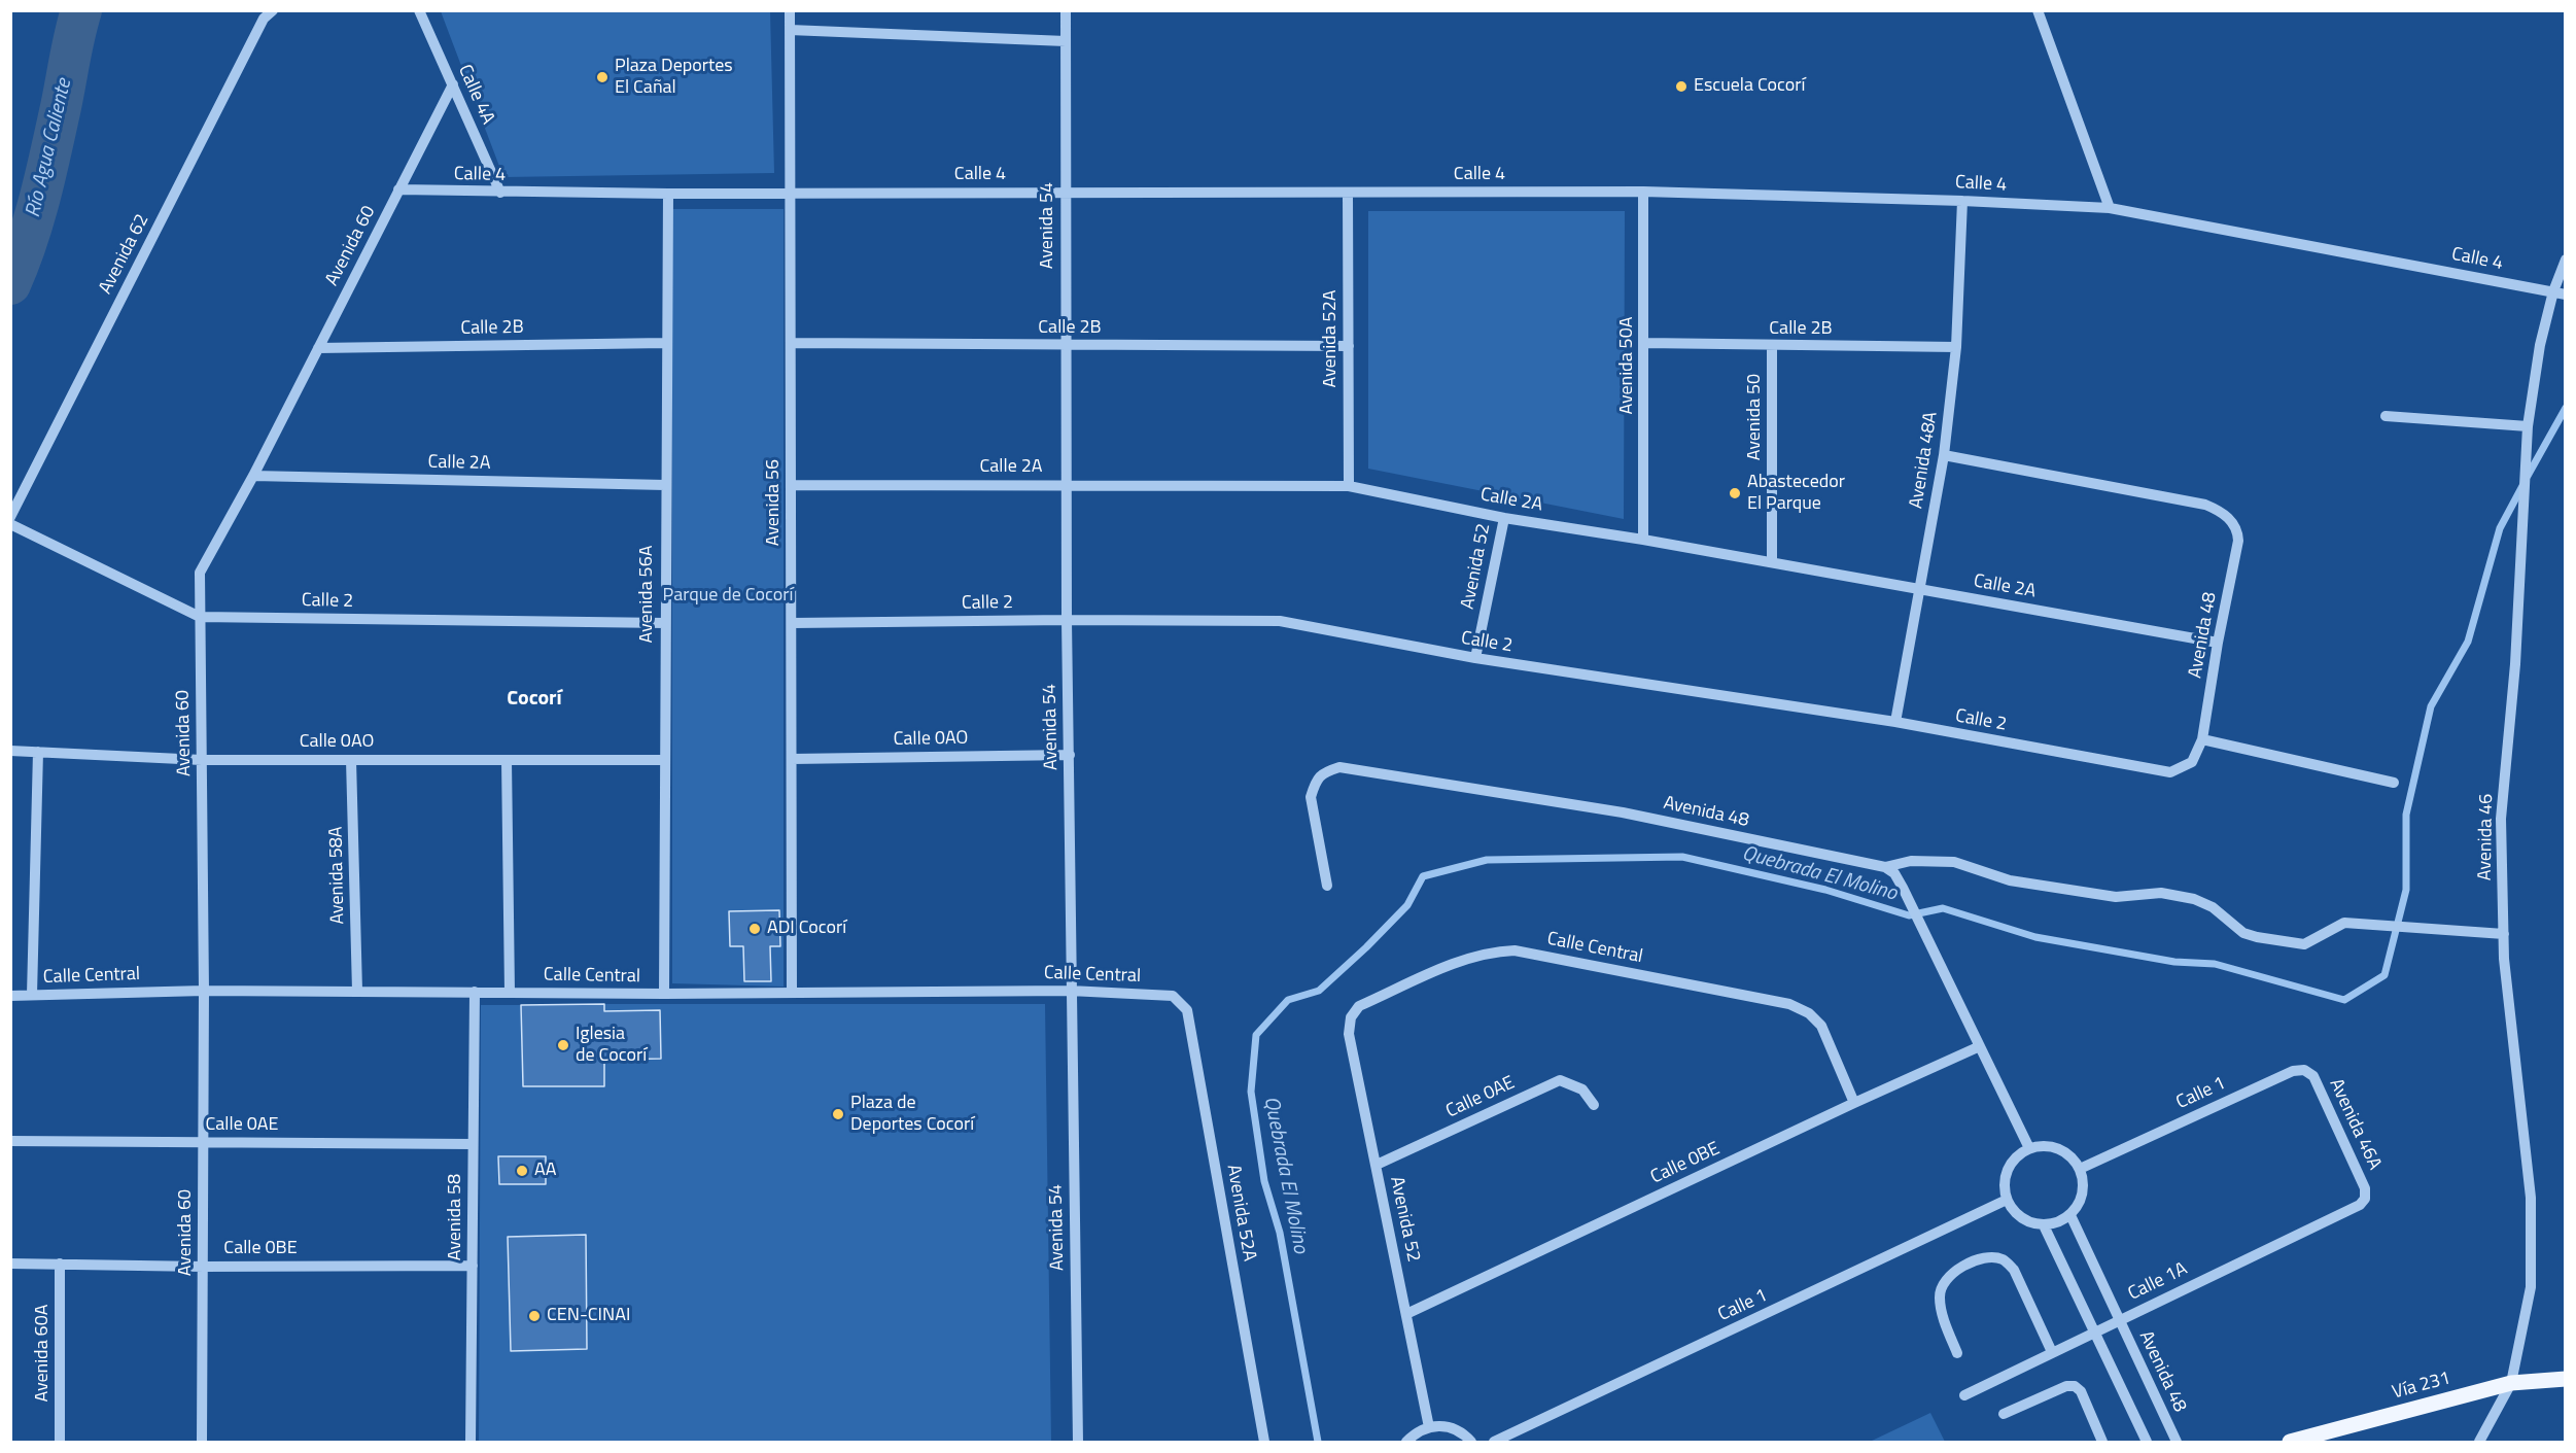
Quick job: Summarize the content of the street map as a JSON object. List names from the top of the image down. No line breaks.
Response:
{"streets":{"main road":["Vía 231"],"street":["Calle 4A","Calle 4","Avenida 54","Avenida 60","Avenida 62","Calle 2B","Avenida 52A","Avenida 50A","Avenida 50","Avenida 48A","Calle 2A","Avenida 56","Avenida 52","Avenida 56A","Calle 2","Avenida 48","Calle 0AO","Avenida 46","Avenida 58A","Calle Central","Calle 1","Calle 0AE","Avenida 46A","Calle 0BE","Avenida 58","Calle 1A","Avenida 60A"]},"crossings":[["Calle 4A","Calle 4"],["Calle 4A","Avenida 60"],["Calle 4","Avenida 54"],["Calle 4","Avenida 60"],["Calle 4","Avenida 52A"],["Calle 4","Avenida 50A"],["Calle 4","Avenida 48A"],["Calle 4","Avenida 56"],["Calle 4","Avenida 56A"],["Calle 4","Avenida 46"],["Avenida 54","Calle 2B"],["Avenida 54","Calle 2A"],["Avenida 54","Calle 2"],["Avenida 54","Calle 0AO"],["Avenida 54","Calle Central"],["Avenida 60","Calle 2B"],["Avenida 60","Calle 2A"],["Avenida 60","Calle 2"],["Avenida 60","Calle 0AO"],["Avenida 60","Calle Central"],["Avenida 60","Calle 0AE"],["Avenida 60","Calle 0BE"],["Calle 2B","Avenida 52A"],["Calle 2B","Avenida 50A"],["Calle 2B","Avenida 50"],["Calle 2B","Avenida 48A"],["Calle 2B","Avenida 56"],["Calle 2B","Avenida 56A"],["Avenida 52A","Calle 2A"],["Avenida 52A","Calle Central"],["Avenida 50A","Calle 2A"],["Avenida 50","Calle 2A"],["Avenida 48A","Calle 2A"],["Avenida 48A","Calle 2"],["Avenida 48A","Avenida 48"],["Calle 2A","Avenida 56"],["Calle 2A","Avenida 52"],["Calle 2A","Avenida 56A"],["Calle 2A","Avenida 48"],["Avenida 56","Calle 2"],["Avenida 56","Calle 0AO"],["Avenida 56","Calle Central"],["Avenida 52","Calle 2"],["Avenida 52","Calle Central"],["Avenida 52","Calle 0AE"],["Avenida 52","Calle 0BE"],["Avenida 56A","Calle 2"],["Avenida 56A","Calle 0AO"],["Avenida 56A","Calle Central"],["Calle 2","Avenida 48"],["Avenida 48","Calle 1"],["Avenida 48","Calle 1A"],["Calle 0AO","Avenida 58A"],["Avenida 46","Vía 231"],["Avenida 58A","Calle Central"],["Calle Central","Calle 0BE"],["Calle Central","Avenida 58"],["Calle 1","Avenida 46A"],["Calle 0AE","Avenida 58"],["Avenida 46A","Calle 1A"],["Calle 0BE","Avenida 58"],["Calle 0BE","Avenida 60A"]],"districts":["Cocorí"],"water":["Río Agua Caliente","Quebrada El Molino"],"parks":["Parque de Cocorí"],"places":["Plaza Deportes El Cañal","Escuela Cocorí","Abastecedor El Parque","ADI Cocorí","Iglesia de Cocorí","Plaza de Deportes Cocorí","AA","CEN-CINAI"]}
